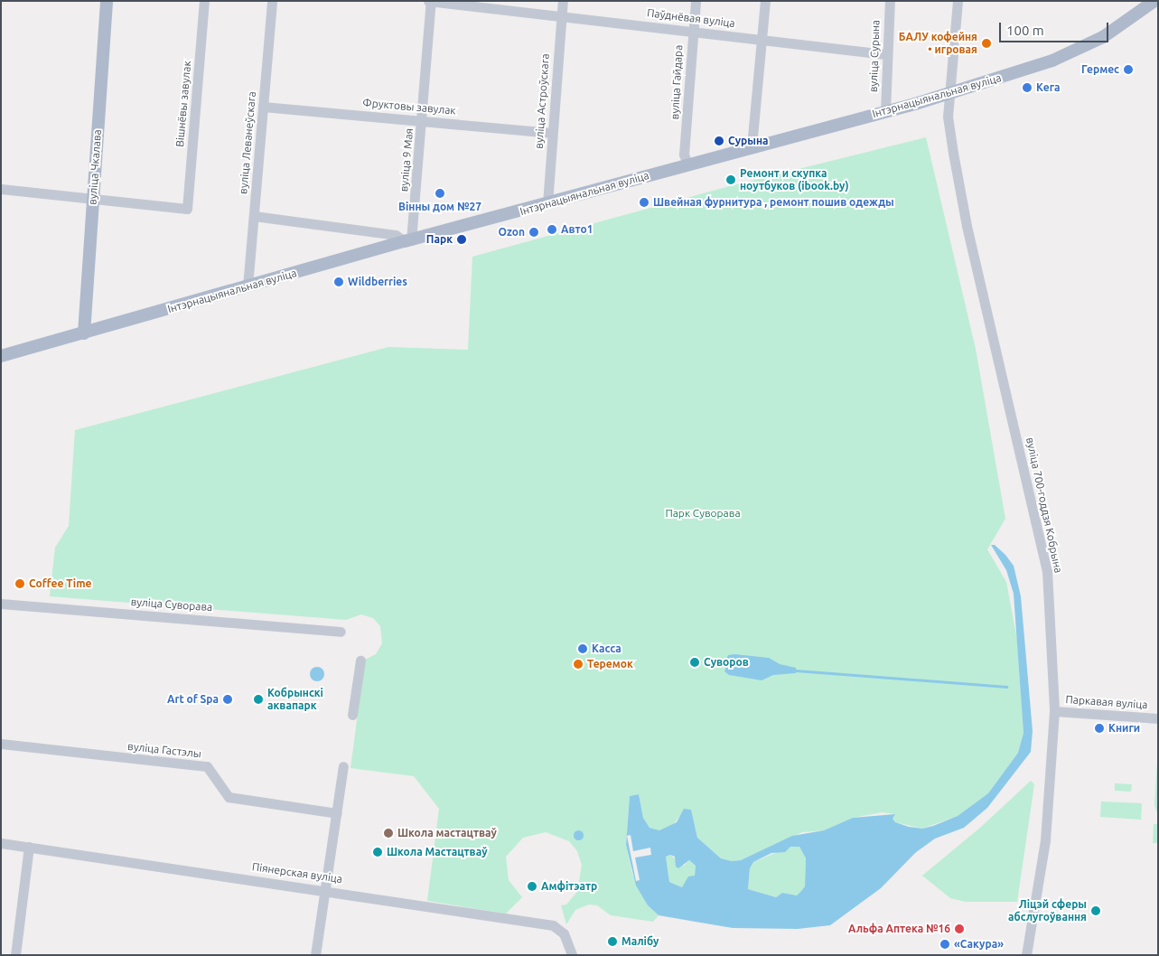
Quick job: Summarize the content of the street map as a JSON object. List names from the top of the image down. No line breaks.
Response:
{"streets":{"main road":["Інтэрнацыянальная вуліца","вуліца Чкалава"],"street":["Паўднёвая вуліца","вуліца Сурына","вуліца Гайдара","вуліца Астроўскага","Вішнёвы завулак","Фруктовы завулак","вуліца Леванеўскага","вуліца 9 Мая","вуліца 700-годдзя Кобрына","вуліца Суворава","Паркавая вуліца","вуліца Гастэлы","Піянерская вуліца"]},"crossings":[["Паўднёвая вуліца","вуліца Сурына"],["Паўднёвая вуліца","вуліца Гайдара"],["Паўднёвая вуліца","вуліца Астроўскага"],["Паўднёвая вуліца","вуліца 9 Мая"],["вуліца Сурына","Інтэрнацыянальная вуліца"],["вуліца Гайдара","Інтэрнацыянальная вуліца"],["Інтэрнацыянальная вуліца","вуліца Астроўскага"],["Інтэрнацыянальная вуліца","вуліца Леванеўскага"],["Інтэрнацыянальная вуліца","вуліца 9 Мая"],["Інтэрнацыянальная вуліца","вуліца Чкалава"],["Інтэрнацыянальная вуліца","вуліца 700-годдзя Кобрына"],["вуліца Астроўскага","Фруктовы завулак"],["Вішнёвы завулак","вуліца Чкалава"],["Фруктовы завулак","вуліца Леванеўскага"],["Фруктовы завулак","вуліца 9 Мая"],["вуліца 700-годдзя Кобрына","Паркавая вуліца"]],"parks":["Парк Суворава"],"places":["БАЛУ кофейня • игровая","Гермес","Кега","Сурына","Ремонт и скупка ноутбуков (ibook.by)","Вінны дом №27","Швейная фурнитура , ремонт пошив одежды","Авто1","Ozon","Парк","Wildberries","Coffee Time","Касса","Суворов","Теремок","Art of Spa","Кобрынскі аквапарк","Книги","Школа мастацтваў","Школа Мастацтваў","Амфітэатр","Ліцэй сферы абслугоўвання","Альфа Аптека №16","Малібу","«Сакура»"],"scale_bar":"100 m"}
